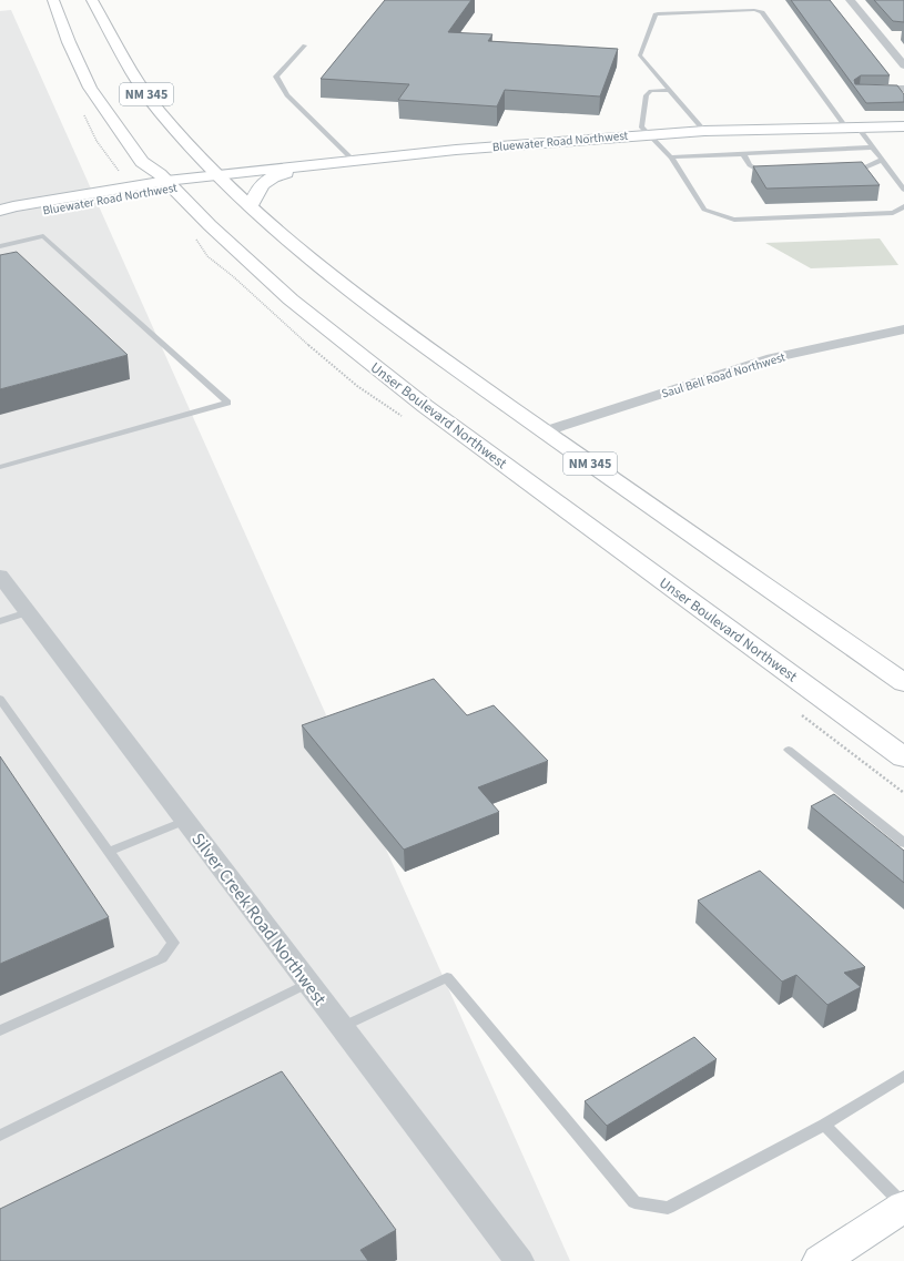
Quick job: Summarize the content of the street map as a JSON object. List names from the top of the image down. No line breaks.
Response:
{"streets":{"main road":["NM 345","Bluewater Road Northwest","Unser Boulevard Northwest"],"street":["Saul Bell Road Northwest","Silver Creek Road Northwest"]},"crossings":[["NM 345","Bluewater Road Northwest"],["NM 345","Saul Bell Road Northwest"],["Bluewater Road Northwest","Unser Boulevard Northwest"]]}
